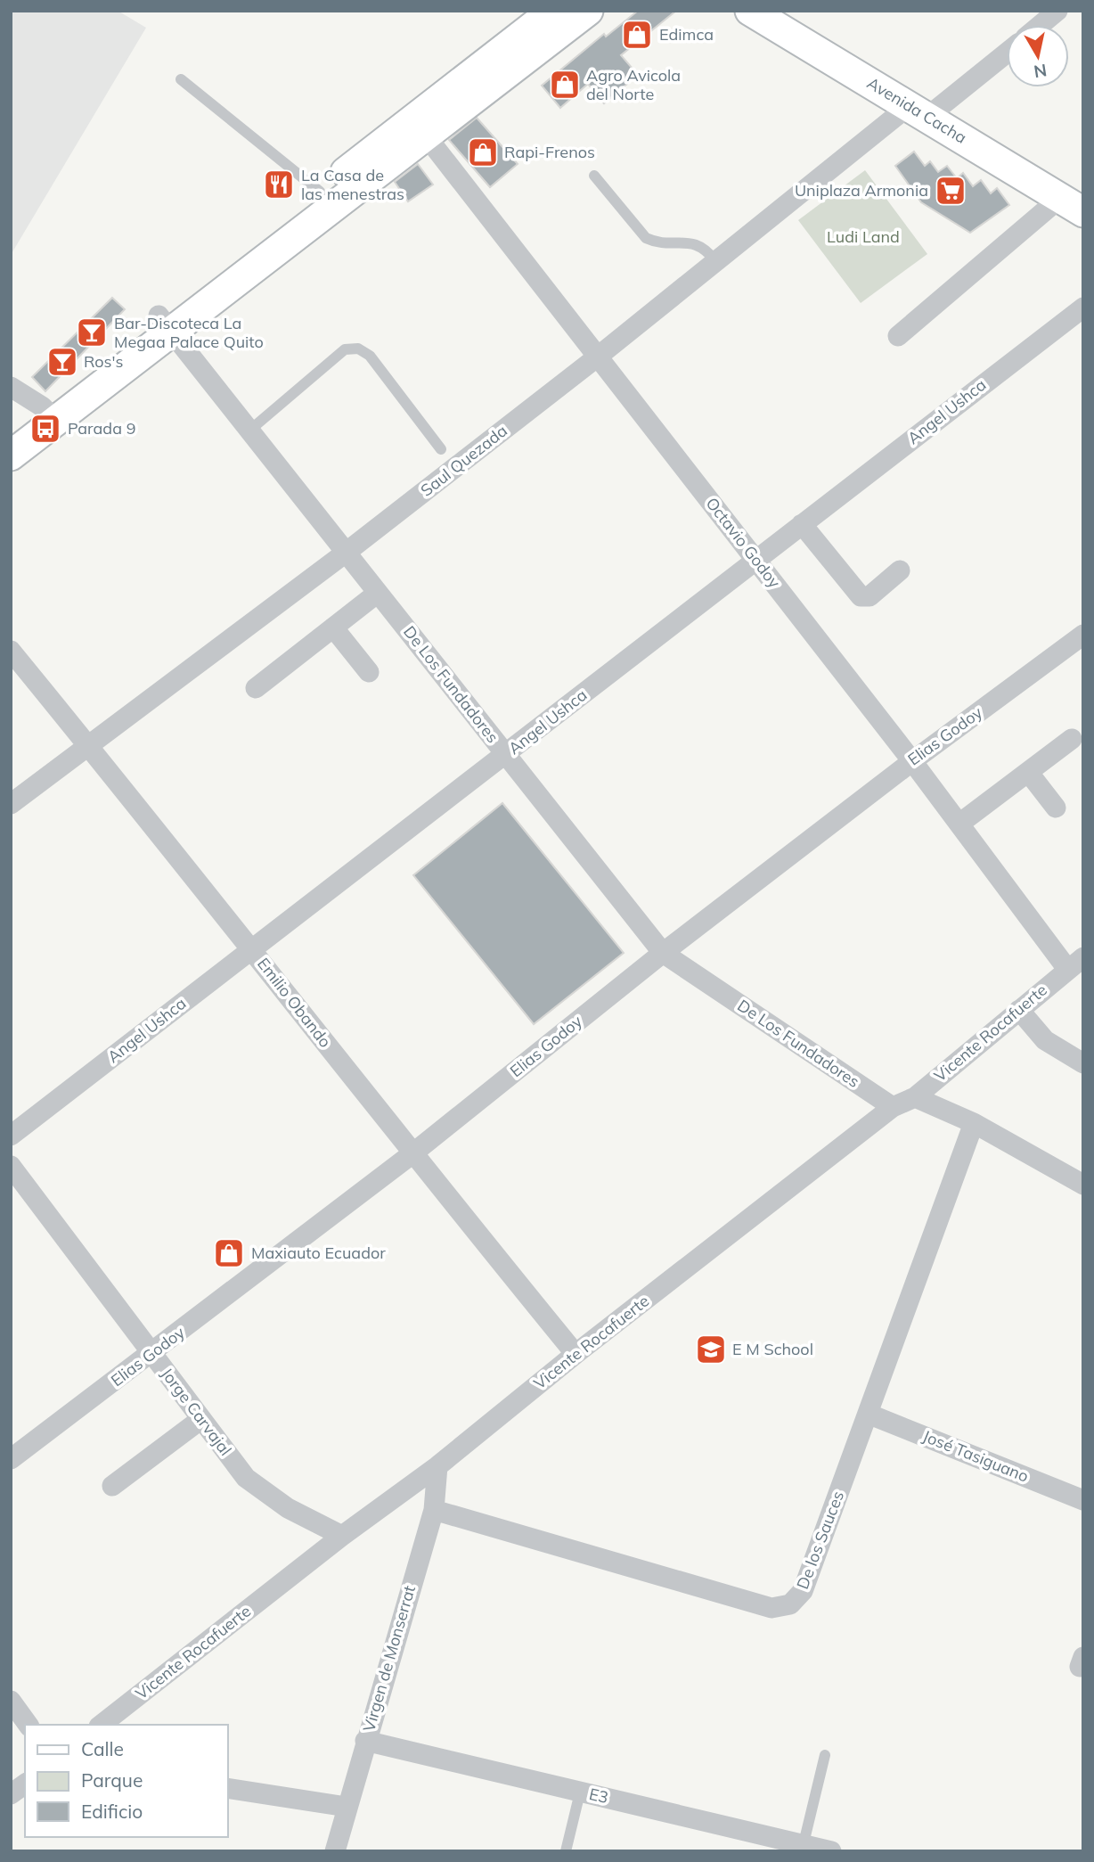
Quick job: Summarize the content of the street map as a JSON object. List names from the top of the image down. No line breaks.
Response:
{"streets":{"main road":["Avenida Cacha"],"street":["Angel Ushca","Saul Quezada","Octavio Godoy","De Los Fundadores","Elias Godoy","Emilio Obando","Vicente Rocafuerte","Jorge Carvajal","José Tasiguano","De los Sauces","Virgen de Monserrat","E3"]},"crossings":[["Avenida Cacha","Saul Quezada"],["Angel Ushca","Octavio Godoy"],["Angel Ushca","De Los Fundadores"],["Angel Ushca","Emilio Obando"],["Saul Quezada","Octavio Godoy"],["Saul Quezada","De Los Fundadores"],["Saul Quezada","Emilio Obando"],["Octavio Godoy","Elias Godoy"],["Octavio Godoy","Vicente Rocafuerte"],["De Los Fundadores","Elias Godoy"],["De Los Fundadores","Vicente Rocafuerte"],["Elias Godoy","Emilio Obando"],["Elias Godoy","Jorge Carvajal"],["Emilio Obando","Vicente Rocafuerte"],["Vicente Rocafuerte","Jorge Carvajal"],["Vicente Rocafuerte","Virgen de Monserrat"],["José Tasiguano","De los Sauces"],["De los Sauces","Virgen de Monserrat"],["Virgen de Monserrat","E3"]],"parks":["Ludi Land"],"places":{"shop":["Edimca","Agro Avicola del Norte","Rapi-Frenos","Maxiauto Ecuador"],"restaurant":["La Casa de las menestras"],"supermarket":["Uniplaza Armonia"],"bar":["Bar-Discoteca La Megaa Palace Quito","Ros's"],"bus stop":["Parada 9"],"school or university":["E M School"]},"legend":["Calle","Parque","Edificio"],"north":"bottom"}
